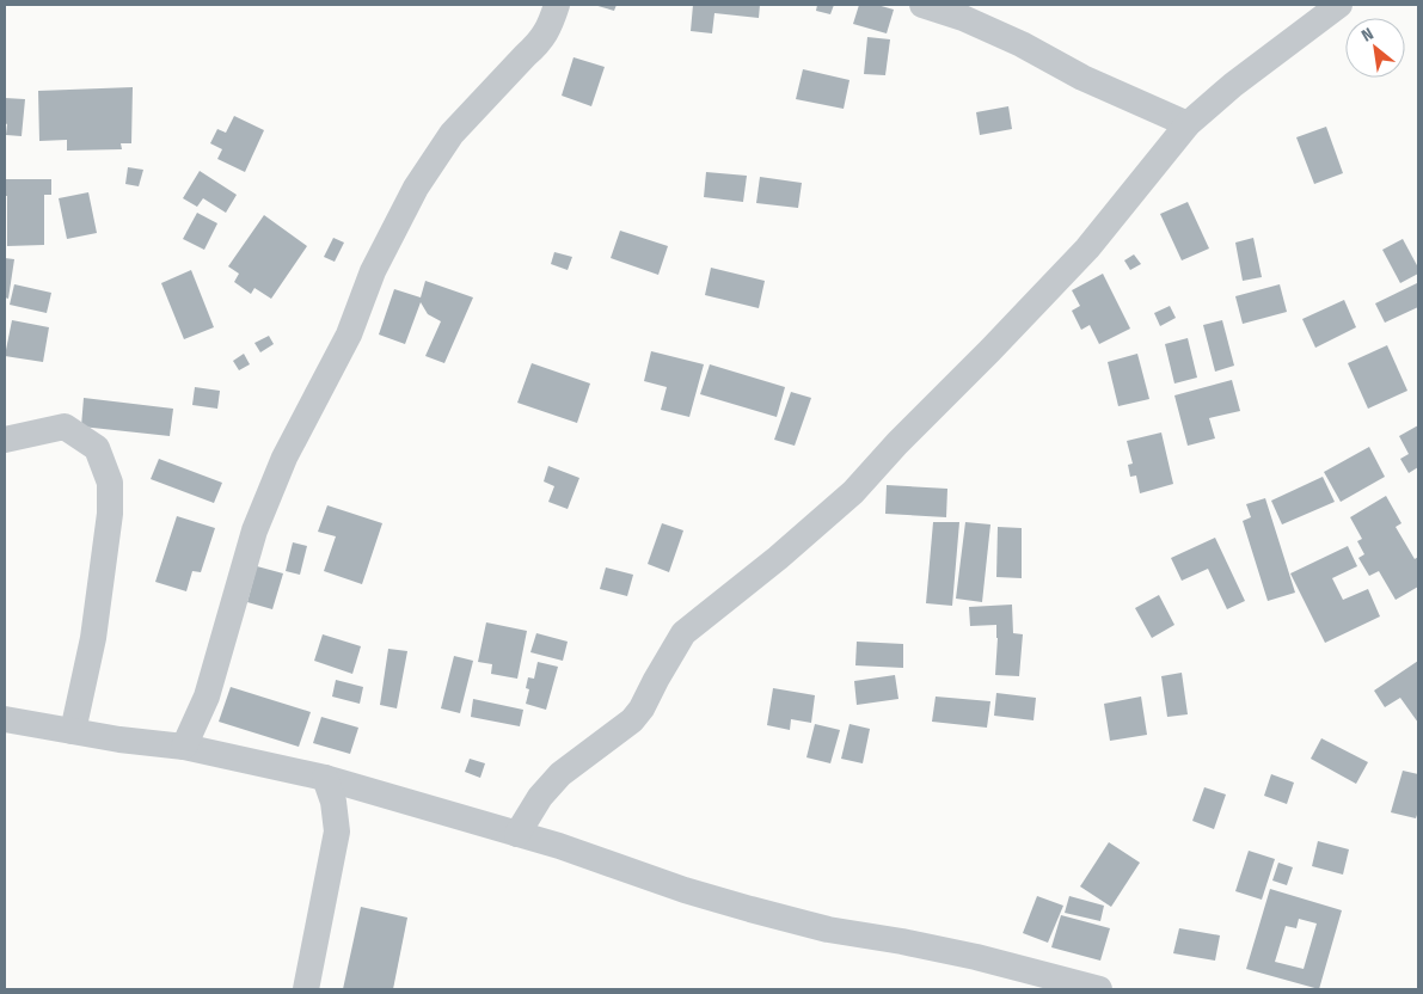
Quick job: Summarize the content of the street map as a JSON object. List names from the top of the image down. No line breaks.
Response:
{"north":"top left"}
